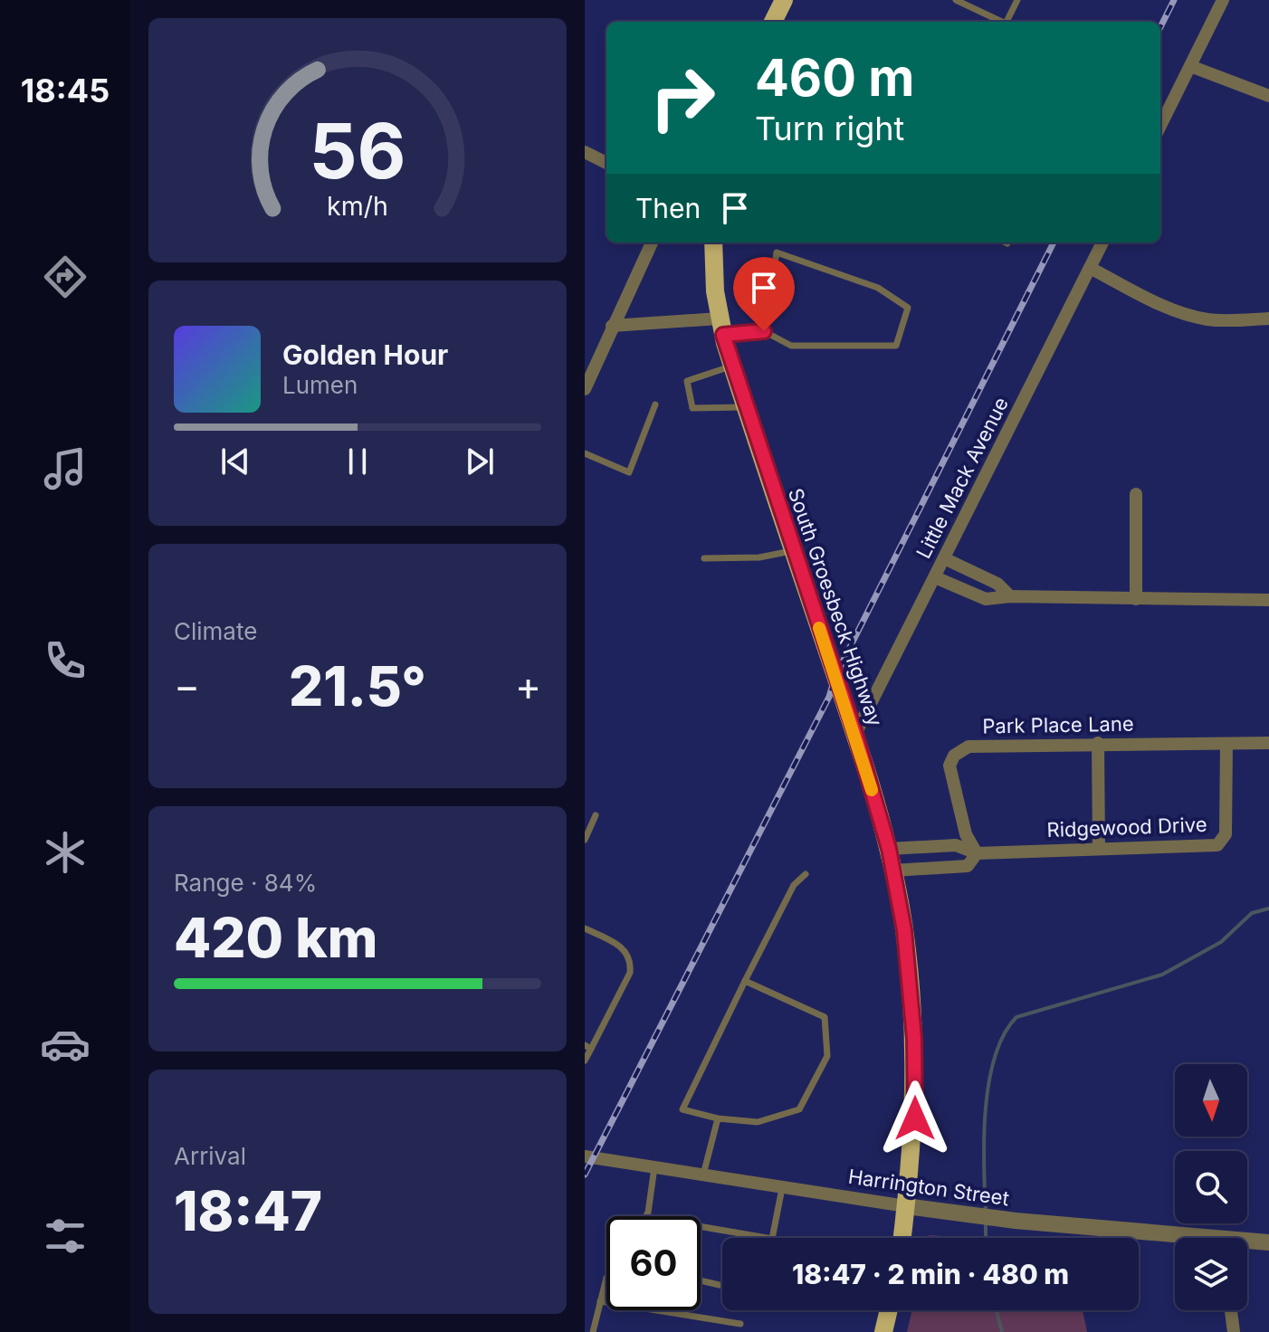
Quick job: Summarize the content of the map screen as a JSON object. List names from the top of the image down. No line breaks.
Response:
{"streets":{"main road":["South Groesbeck Highway"],"street":["Little Mack Avenue","Park Place Lane","Ridgewood Drive","Harrington Street"]},"crossings":[["Little Mack Avenue","South Groesbeck Highway"],["South Groesbeck Highway","Ridgewood Drive"],["South Groesbeck Highway","Harrington Street"],["Park Place Lane","Ridgewood Drive"]],"north":"bottom","page":{"tabs":"18:45","turn":["460 m","Turn right"],"then":"Then","song":["Golden Hour","Lumen"],"tile":["Climate",["Range · 84%","420 km"],["Arrival","18:47"]],"heat":["−","21.5°","+"],"limit":"60","trip":"18:47 · 2 min · 480 m","gauge":["56","km/h"]}}
